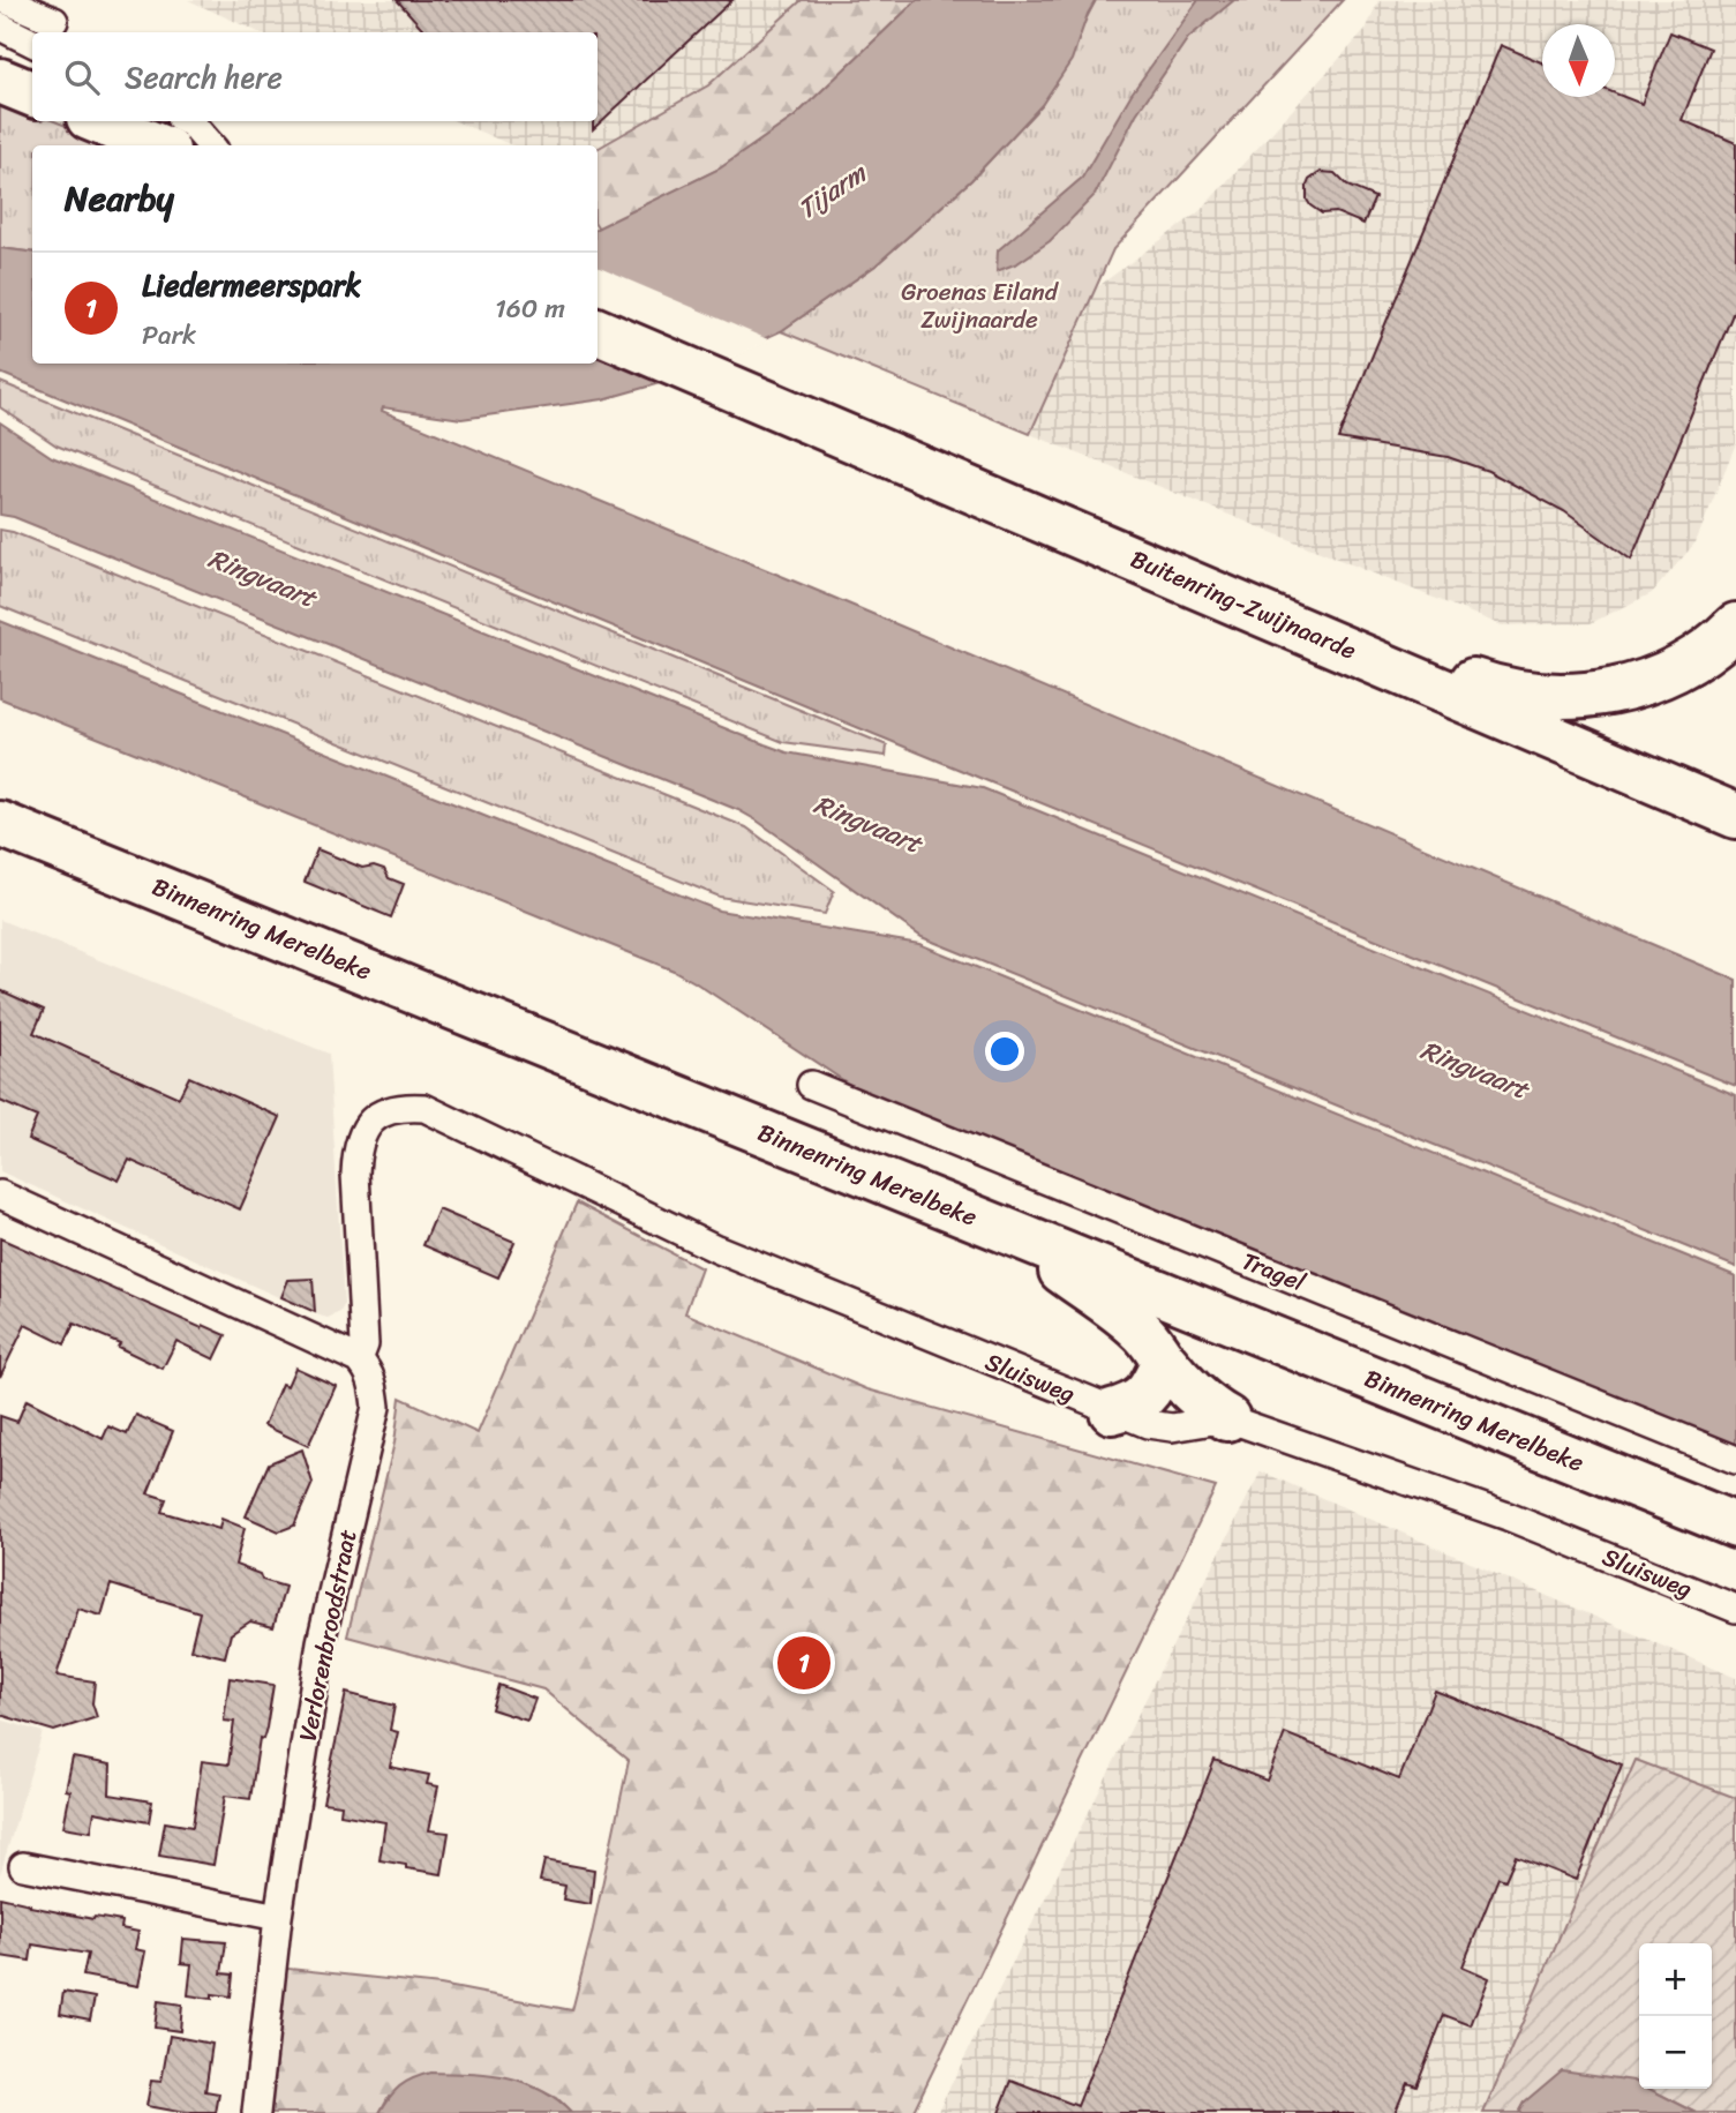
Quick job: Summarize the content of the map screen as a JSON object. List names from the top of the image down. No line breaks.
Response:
{"streets":{"highway":["Buitenring-Zwijnaarde","Binnenring Merelbeke"],"street":["Tragel","Sluisweg","Verlorenbroodstraat"]},"crossings":[["Sluisweg","Verlorenbroodstraat"]],"water":["Tijarm","Ringvaart"],"parks":["Groenas Eiland Zwijnaarde"],"north":"bottom","page":{"search":"Search here","heading":"Nearby","list":[{"mark":"1","name":"Liedermeerspark","note":"Park","value":"160 m"}],"pins":"1","map_buttons":["+","−"]}}
